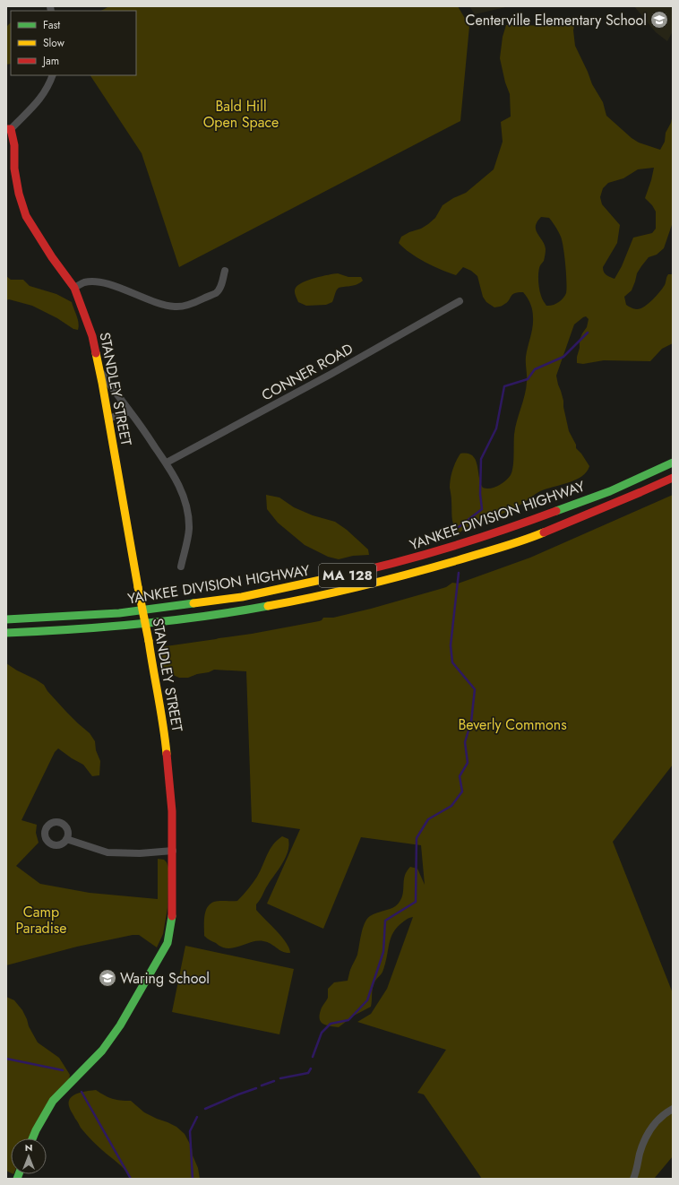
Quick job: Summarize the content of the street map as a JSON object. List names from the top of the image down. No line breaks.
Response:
{"streets":{"main road":["STANDLEY STREET","YANKEE DIVISION HIGHWAY","MA 128"],"street":["CONNER ROAD"]},"parks":["Bald Hill Open Space","Beverly Commons","Camp Paradise"],"places":{"school or university":["Centerville Elementary School","Waring School"]},"legend":["Fast","Slow","Jam"],"north":"top"}
